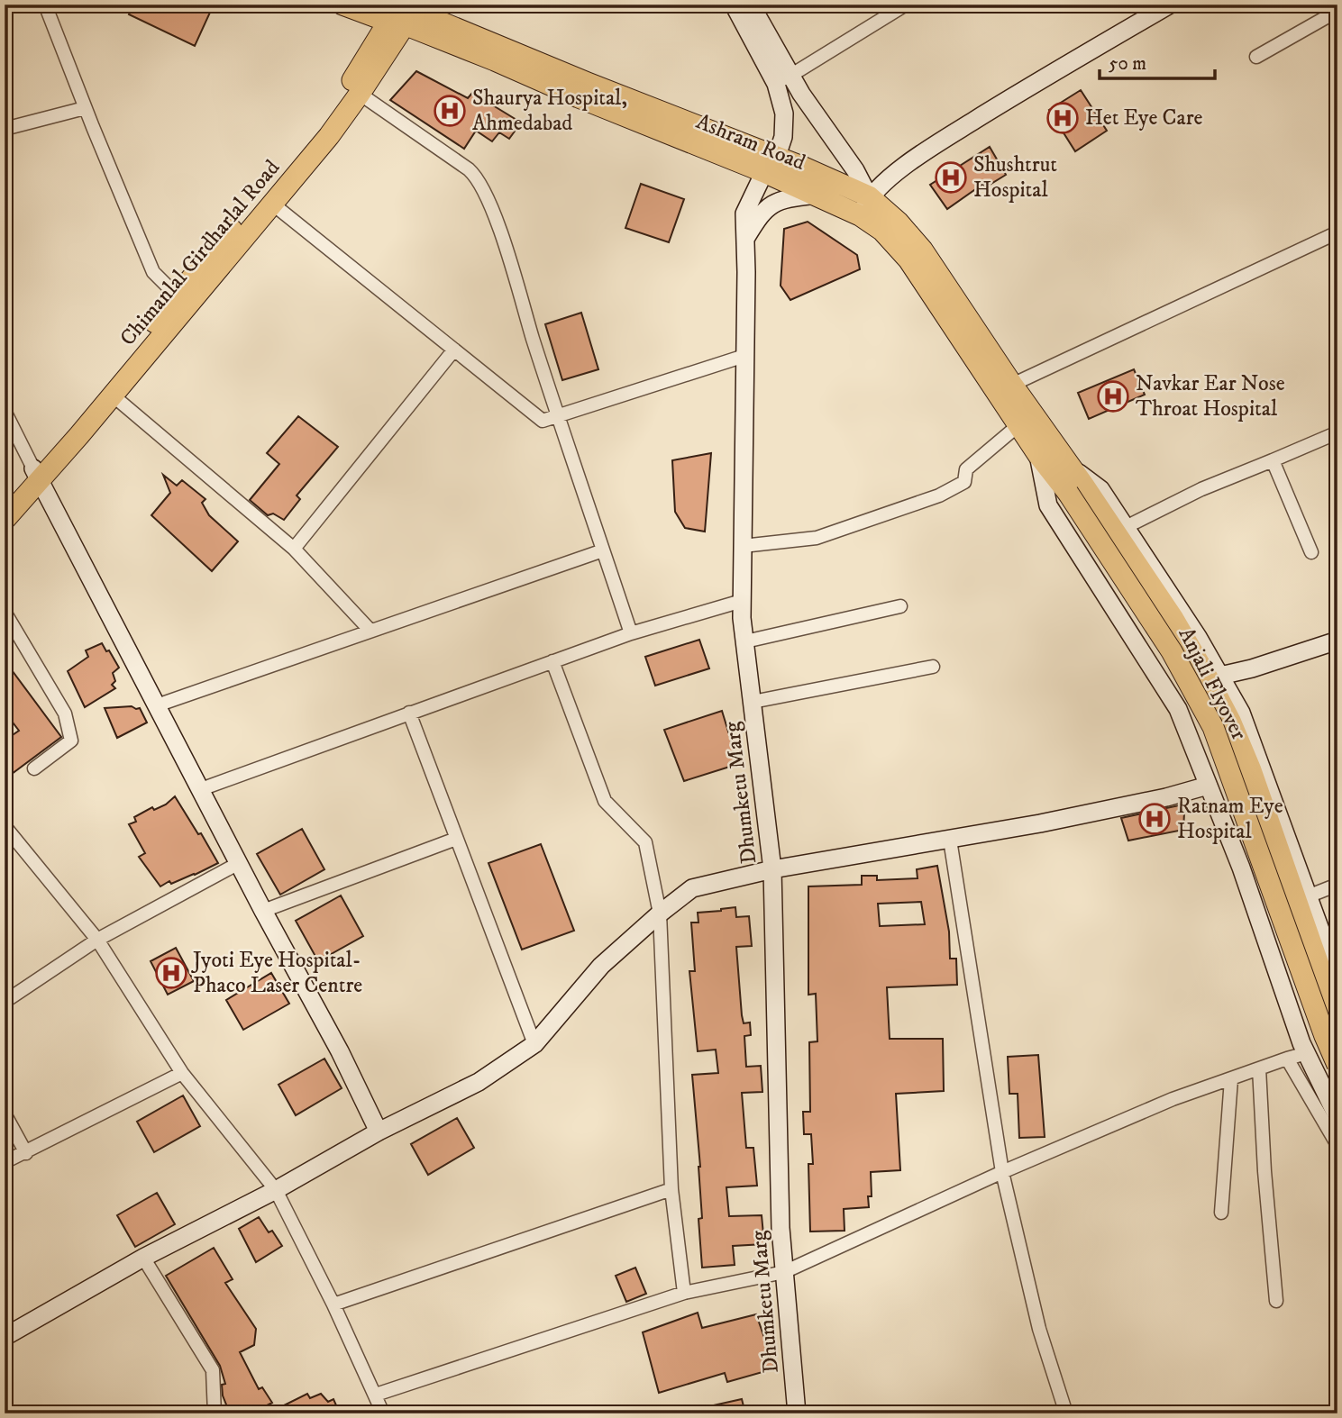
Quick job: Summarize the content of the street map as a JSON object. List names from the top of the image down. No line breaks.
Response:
{"streets":{"main road":["Ashram Road","Chimanlal Girdharlal Road","Anjali Flyover"],"street":["Dhumketu Marg"]},"crossings":[["Ashram Road","Chimanlal Girdharlal Road"],["Ashram Road","Anjali Flyover"],["Ashram Road","Dhumketu Marg"]],"places":{"hospital":["Shaurya Hospital, Ahmedabad","Het Eye Care","Shushtrut Hospital","Navkar Ear Nose Throat Hospital","Ratnam Eye Hospital","Jyoti Eye Hospital- Phaco Laser Centre"]},"scale_bar":"50 m"}
